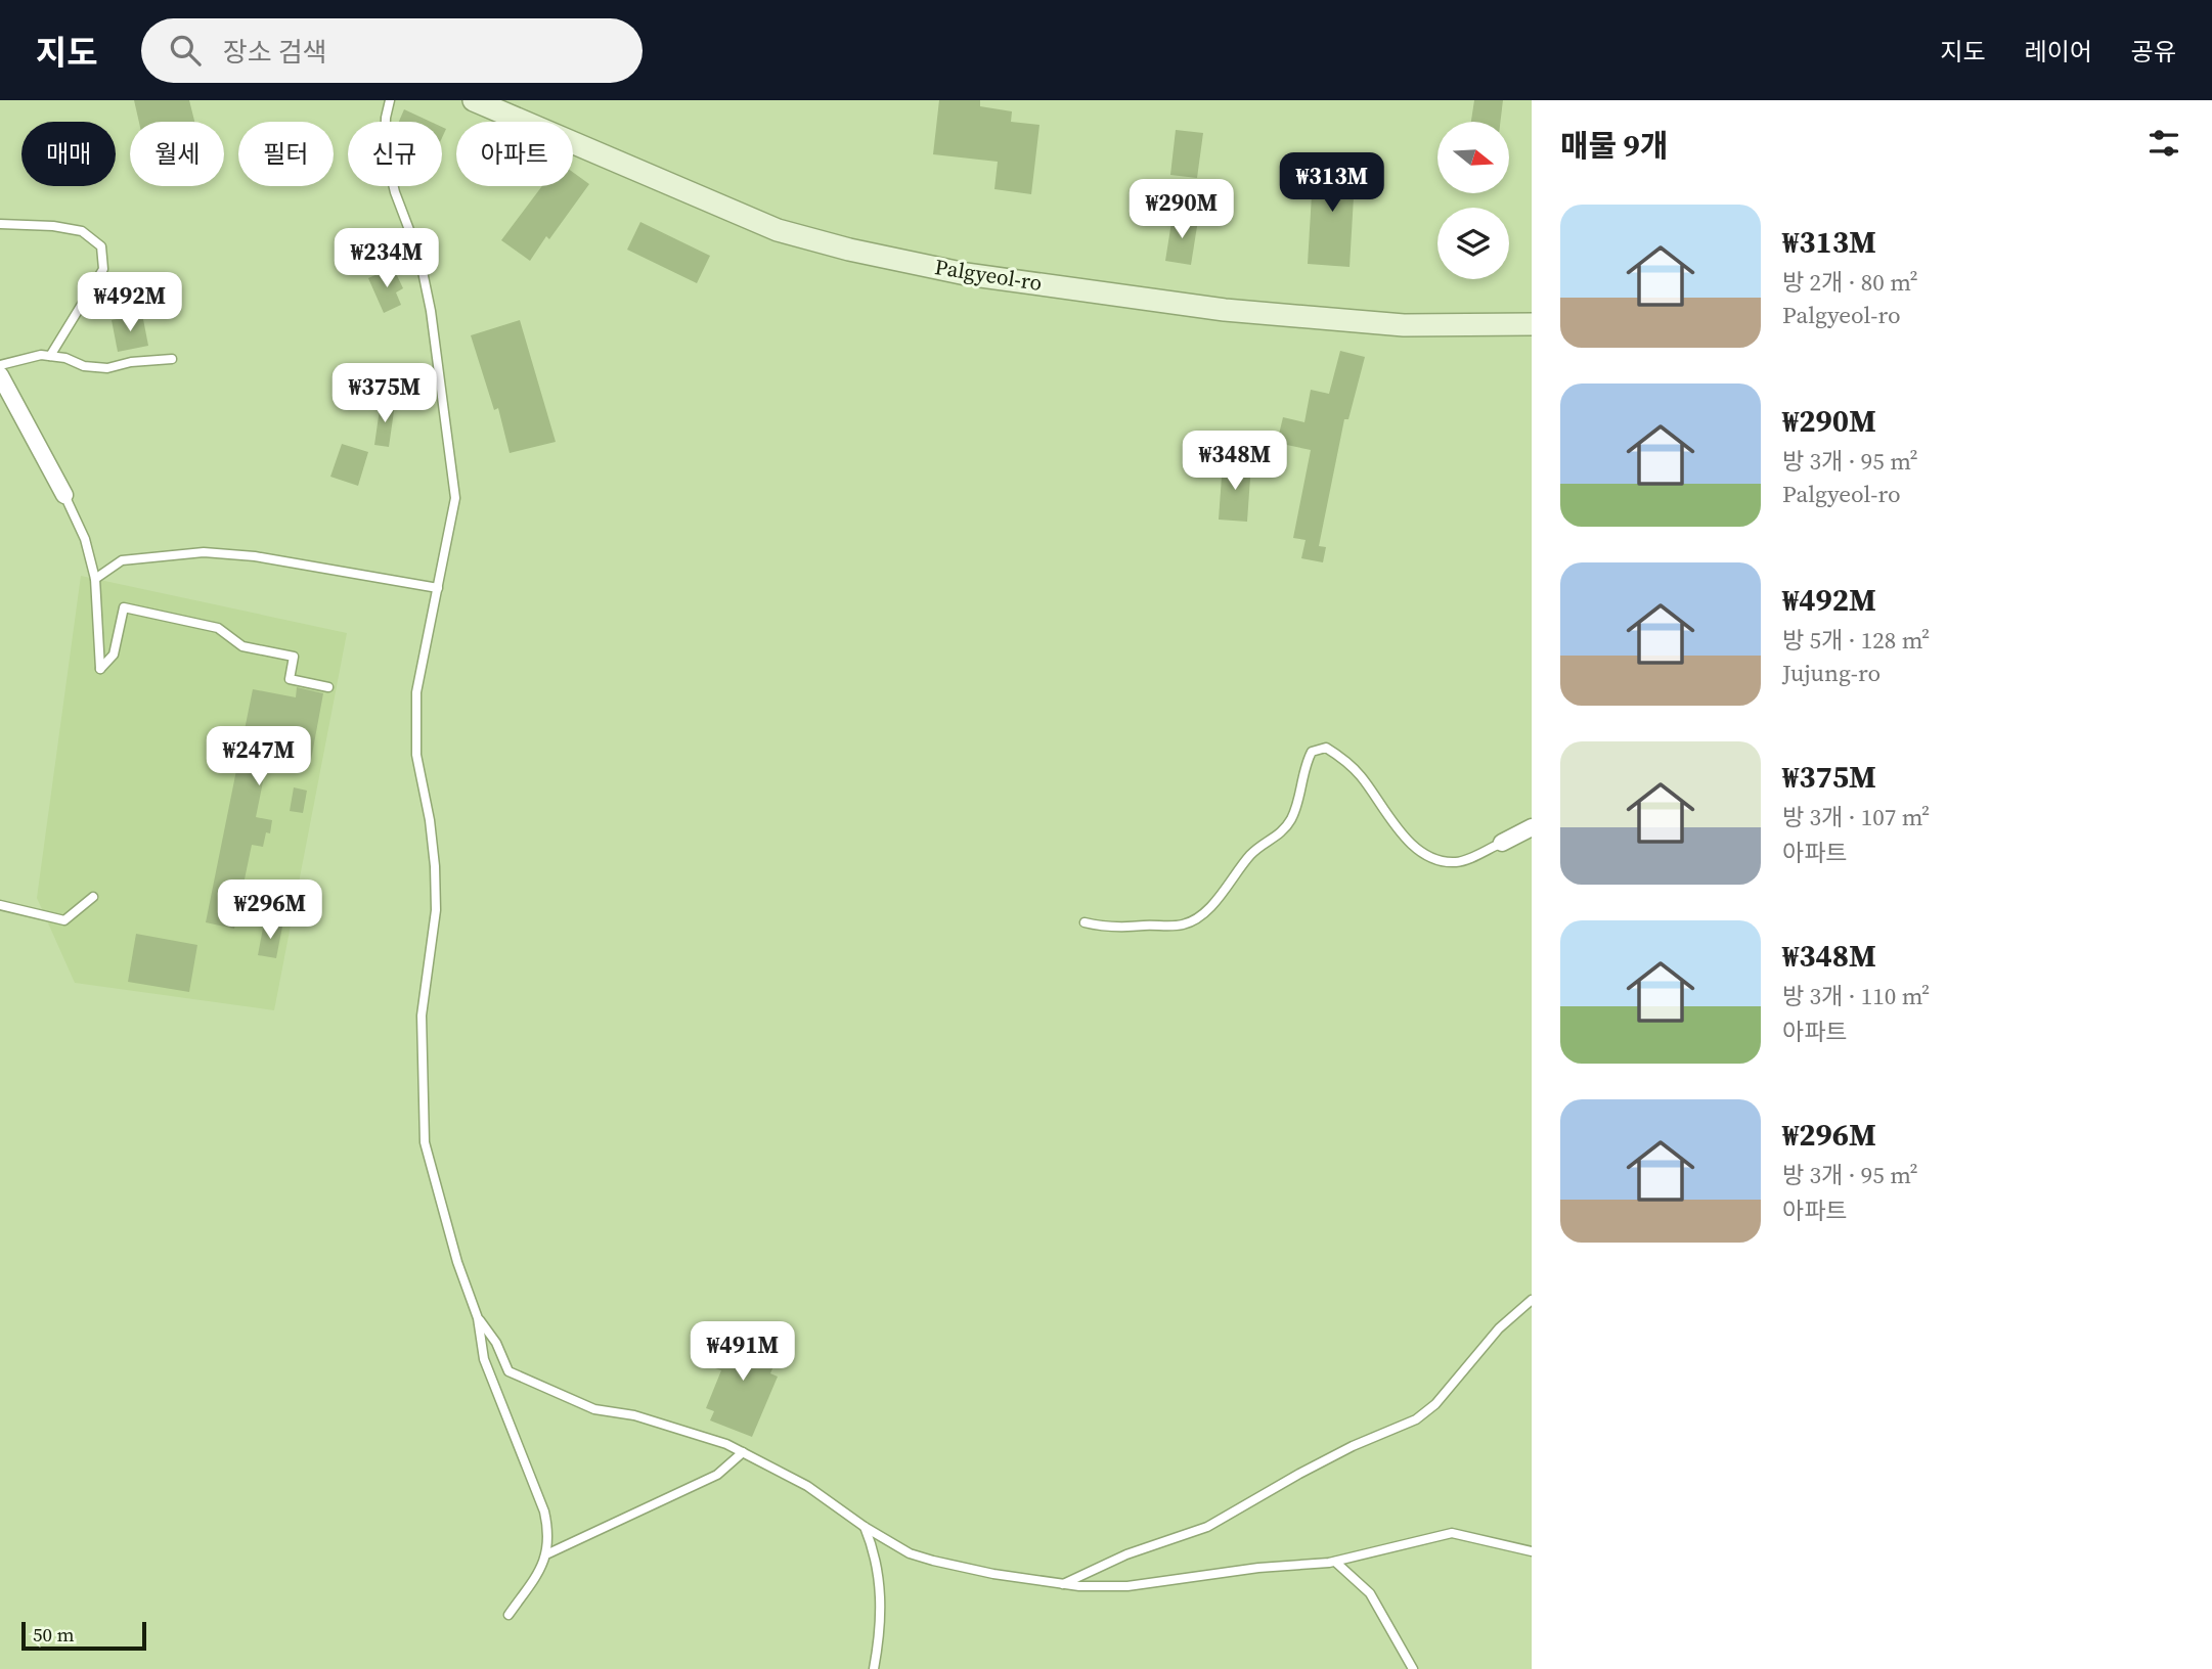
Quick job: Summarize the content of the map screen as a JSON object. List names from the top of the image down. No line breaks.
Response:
{"streets":{"street":["Palgyeol-ro"]},"scale_bar":"50 m","north":"right","page":{"header":"지도","search":"장소 검색","nav":["지도","레이어","공유"],"heading":"매물 9개","chip":["매매","월세","필터","신규","아파트"],"price":["₩313M","₩290M","₩234M","₩492M","₩375M","₩348M","₩247M","₩296M","₩491M"],"list":[{"name":"₩313M","note":"방 2개 · 80 m² · Palgyeol-ro"},{"name":"₩290M","note":"방 3개 · 95 m² · Palgyeol-ro"},{"name":"₩492M","note":"방 5개 · 128 m² · Jujung-ro"},{"name":"₩375M","note":"방 3개 · 107 m² · 아파트"},{"name":"₩348M","note":"방 3개 · 110 m² · 아파트"},{"name":"₩296M","note":"방 3개 · 95 m² · 아파트"}],"scale":"50 m"}}
